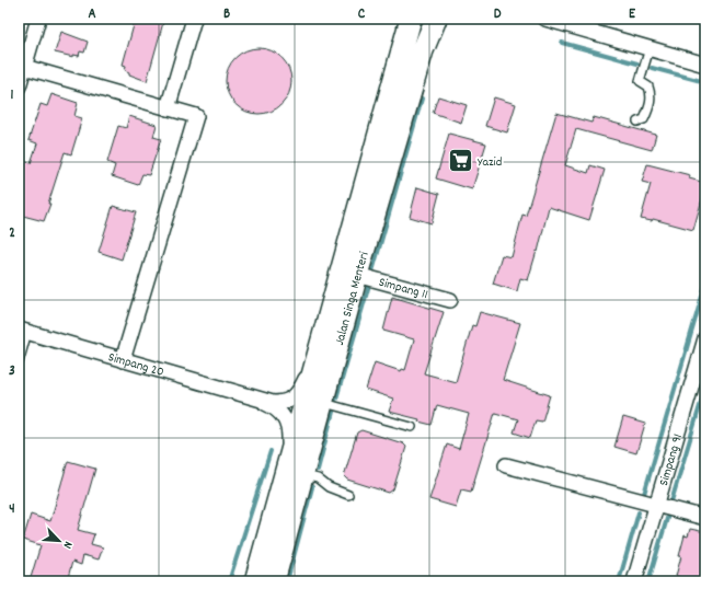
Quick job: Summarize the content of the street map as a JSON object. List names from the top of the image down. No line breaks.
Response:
{"streets":{"main road":["Jalan Singa Menteri"],"street":["Simpang 11","Simpang 20","Simpang 91"]},"crossings":[["Simpang 11","Jalan Singa Menteri"]],"places":{"supermarket":["Yazid"]},"north":"bottom right","grid":{"columns":["A","B","C","D","E"],"rows":["1","2","3","4"]}}
